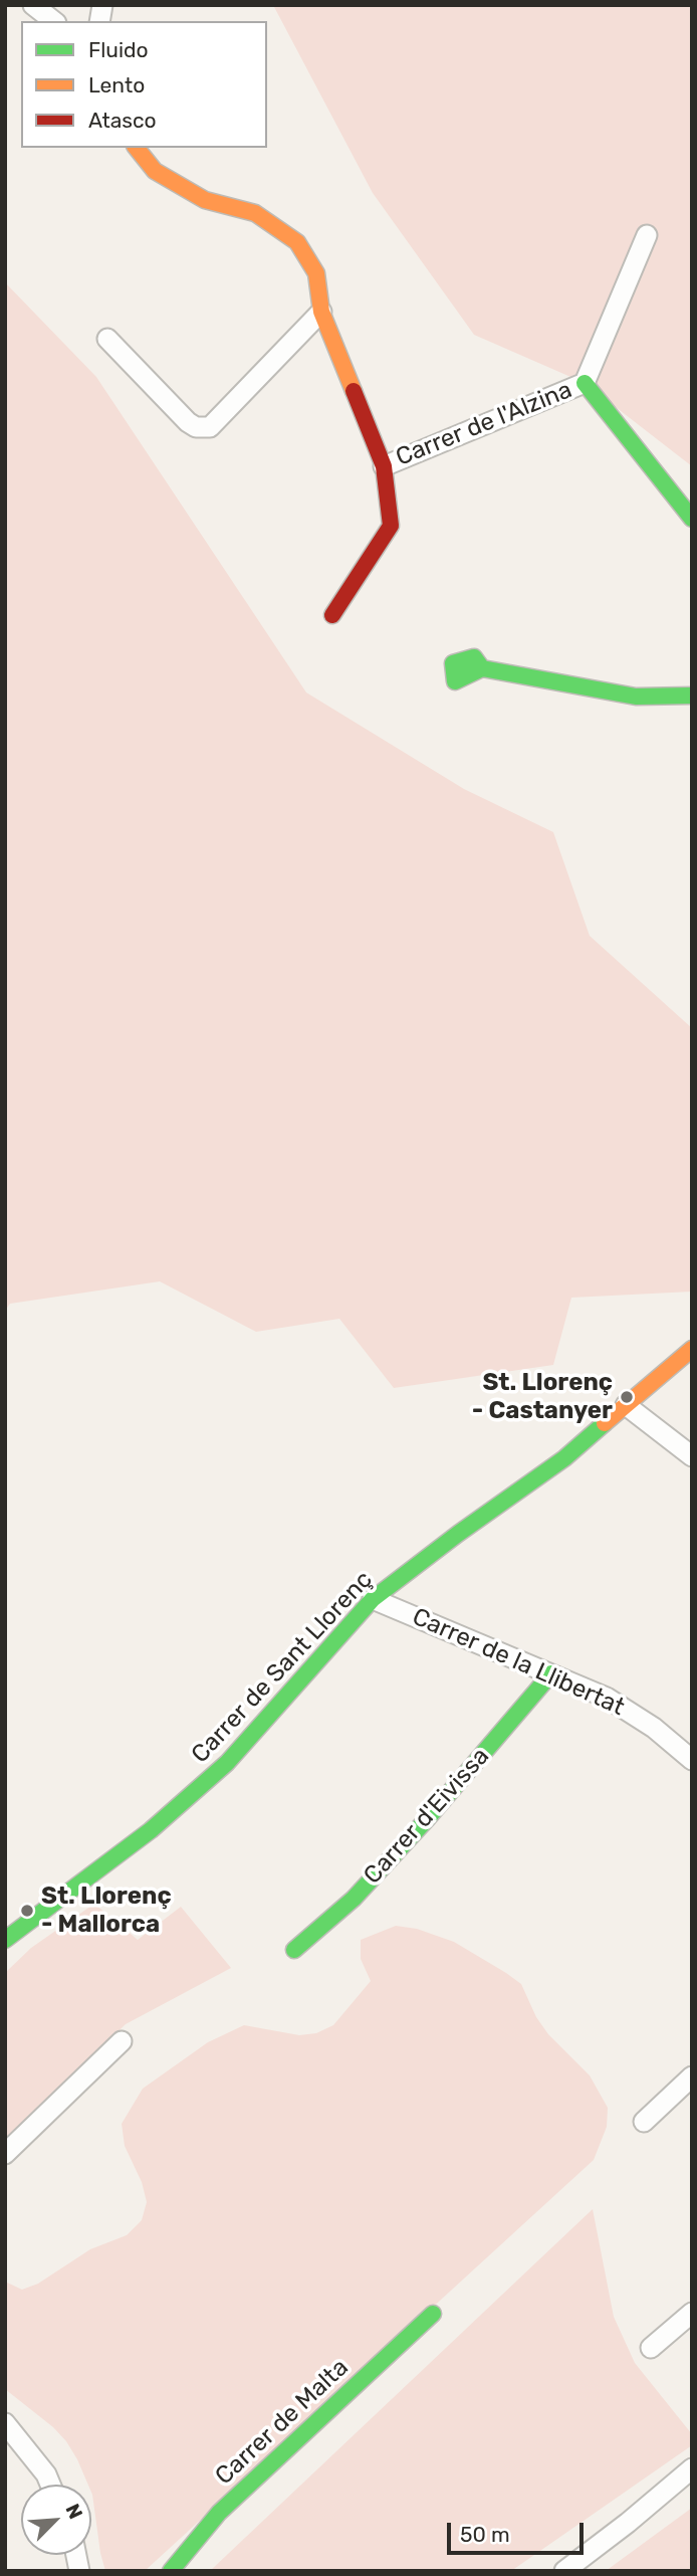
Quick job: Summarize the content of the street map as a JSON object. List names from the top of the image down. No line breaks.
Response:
{"streets":{"street":["Carrer de l'Alzina","Carrer de la Llibertat","Carrer de Sant Llorenç","Carrer d'Eivissa","Carrer de Malta"]},"crossings":[["Carrer de la Llibertat","Carrer de Sant Llorenç"],["Carrer de la Llibertat","Carrer d'Eivissa"]],"places":["St. Llorenç - Castanyer","St. Llorenç - Mallorca"],"legend":["Fluido","Lento","Atasco"],"scale_bar":"50 m","north":"top right"}
